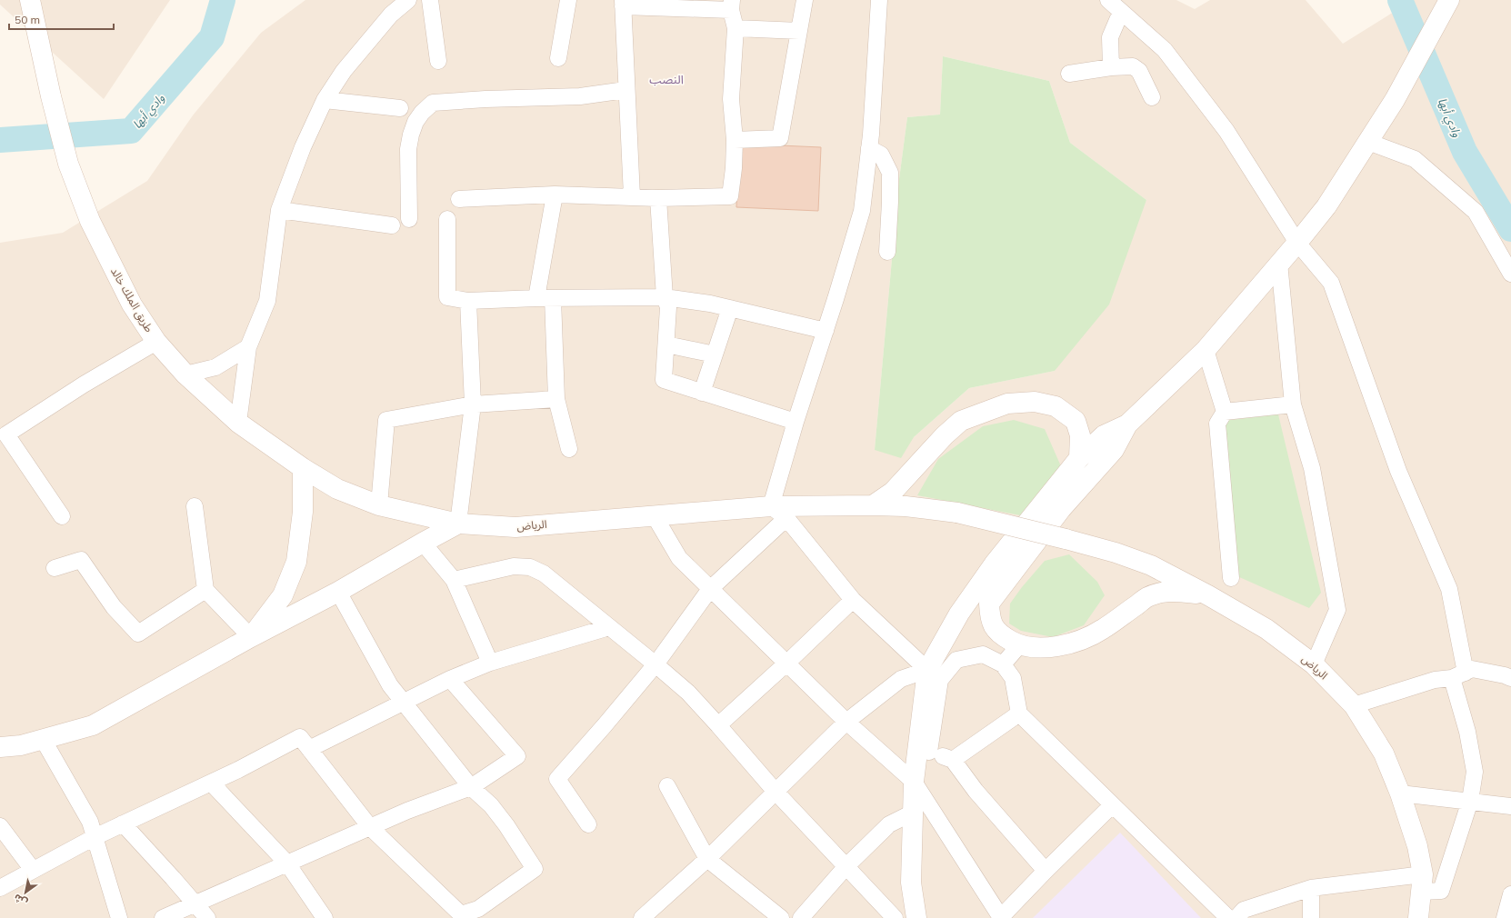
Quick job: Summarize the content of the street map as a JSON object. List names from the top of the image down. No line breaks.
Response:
{"streets":{"street":["طريق الملك خالد","الرياض"]},"crossings":[["طريق الملك خالد","الرياض"]],"districts":["النصب"],"water":["وادي أبها"],"scale_bar":"50 m","north":"bottom left"}
